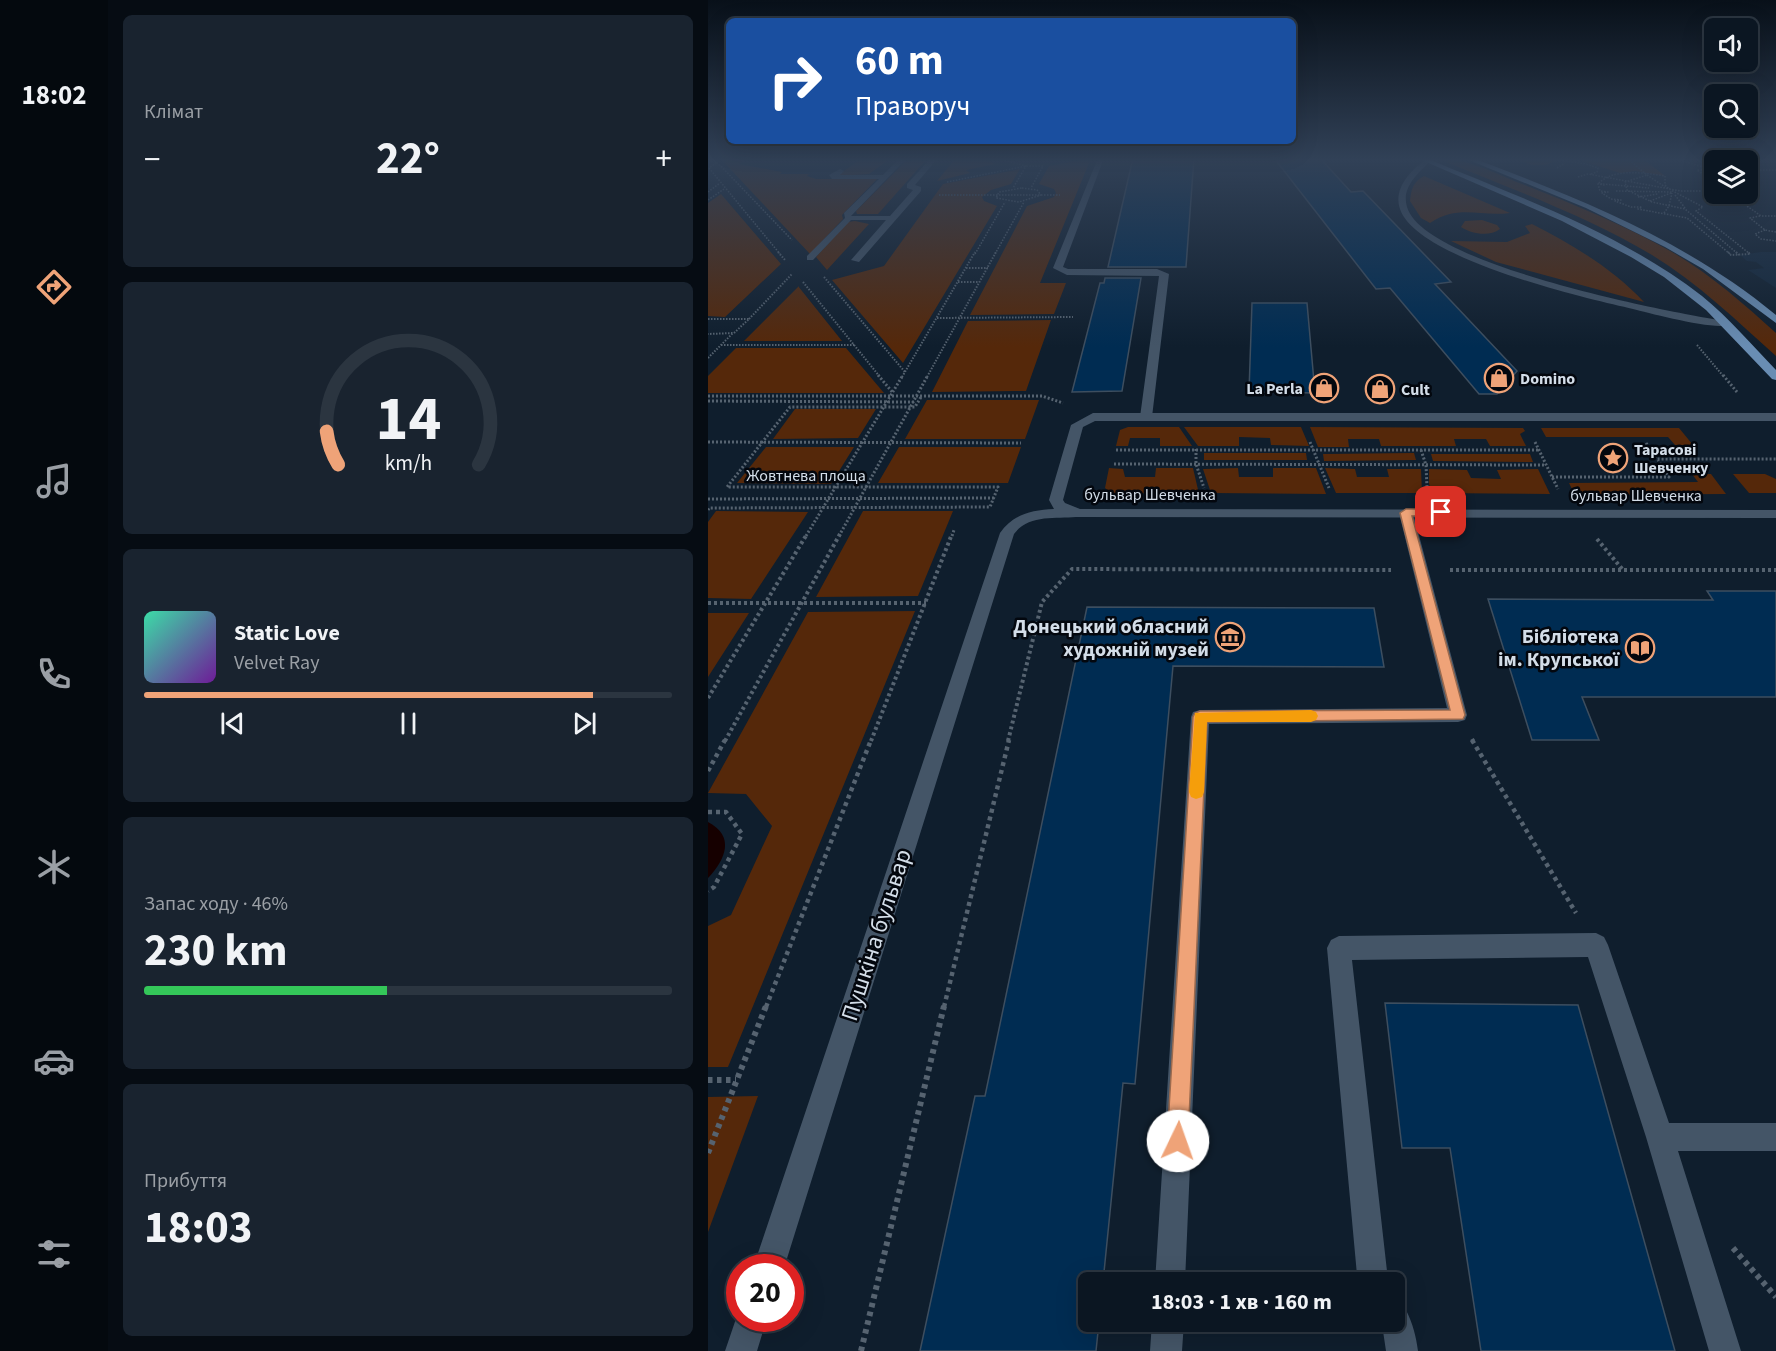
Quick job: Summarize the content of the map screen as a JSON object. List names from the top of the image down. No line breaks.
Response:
{"streets":{"street":["бульвар Шевченка","Пушкіна бульвар"],"path":["Жовтнева площа"]},"crossings":[["бульвар Шевченка","Пушкіна бульвар"]],"places":{"shop":["Domino","La Perla","Cult"],"place":["Тарасові Шевченку"],"museum":["Донецький обласний художній музей"],"library":["Бібліотека ім. Крупської"]},"page":{"tabs":"18:02","tile":["Клімат",["Запас ходу · 46%","230 km"],["Прибуття","18:03"]],"turn":["60 m","Праворуч"],"heat":["−","22°","+"],"song":["Static Love","Velvet Ray"],"limit":"20","trip":"18:03 · 1 хв · 160 m","gauge":["14","km/h"]}}
